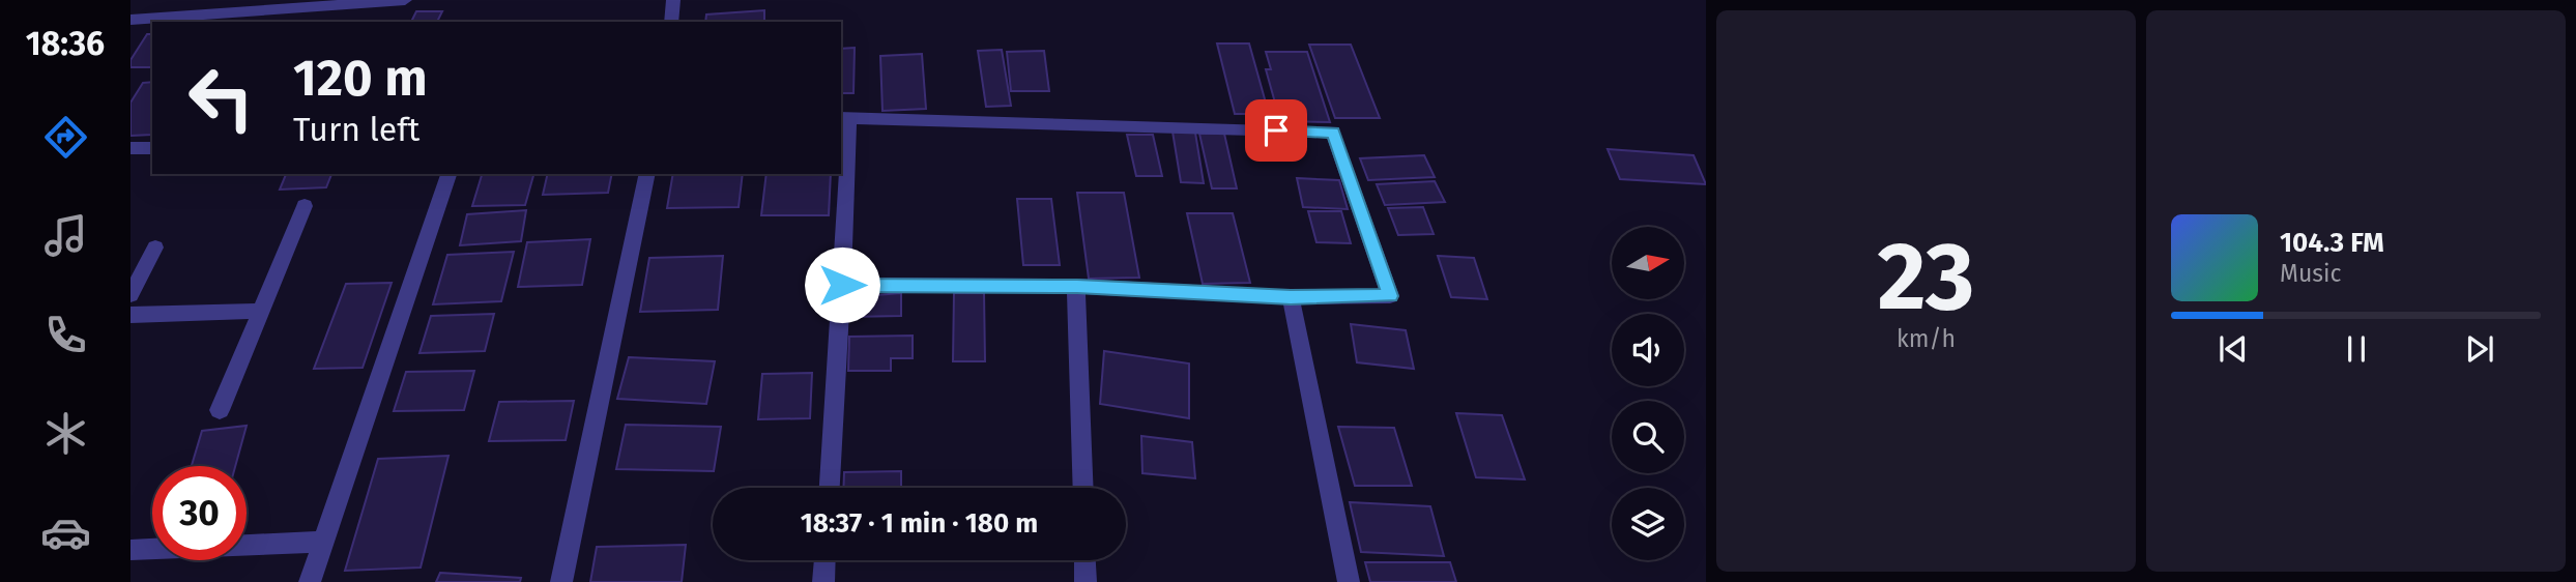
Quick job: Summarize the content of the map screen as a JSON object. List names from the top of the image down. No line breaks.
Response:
{"north":"right","page":{"tabs":"18:36","tile":["23","km/h"],"turn":["120 m","Turn left"],"song":["104.3 FM","Music"],"limit":"30","trip":"18:37 · 1 min · 180 m"}}
